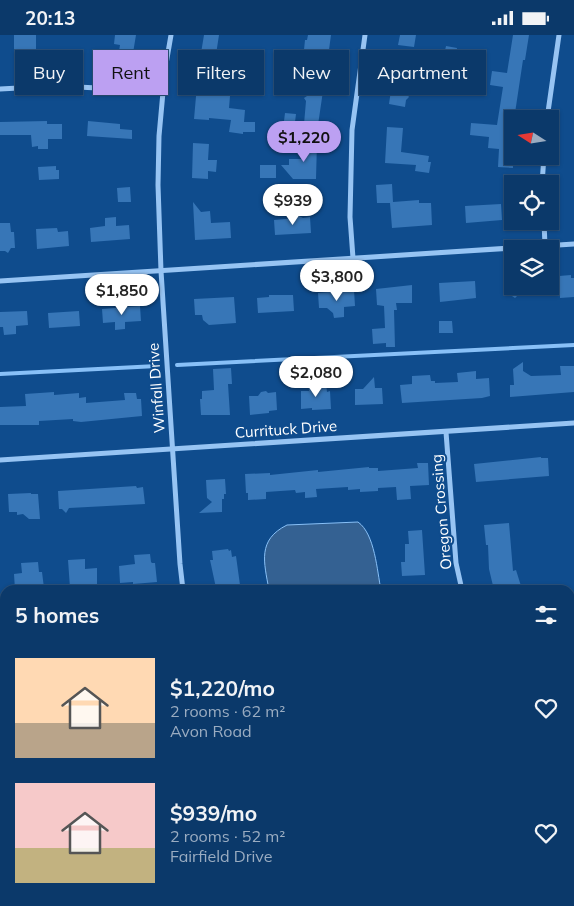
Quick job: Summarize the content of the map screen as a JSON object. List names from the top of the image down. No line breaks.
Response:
{"streets":{"street":["Winfall Drive","Currituck Drive","Oregon Crossing"]},"crossings":[["Winfall Drive","Currituck Drive"],["Currituck Drive","Oregon Crossing"]],"north":"left","page":{"status":"20:13","chip":["Buy","Rent","Filters","New","Apartment"],"price":["$1,220","$939","$3,800","$1,850","$2,080"],"heading":"5 homes","list":[{"name":"$1,220/mo","note":"2 rooms · 62 m² · Avon Road"},{"name":"$939/mo","note":"2 rooms · 52 m² · Fairfield Drive"}]}}
